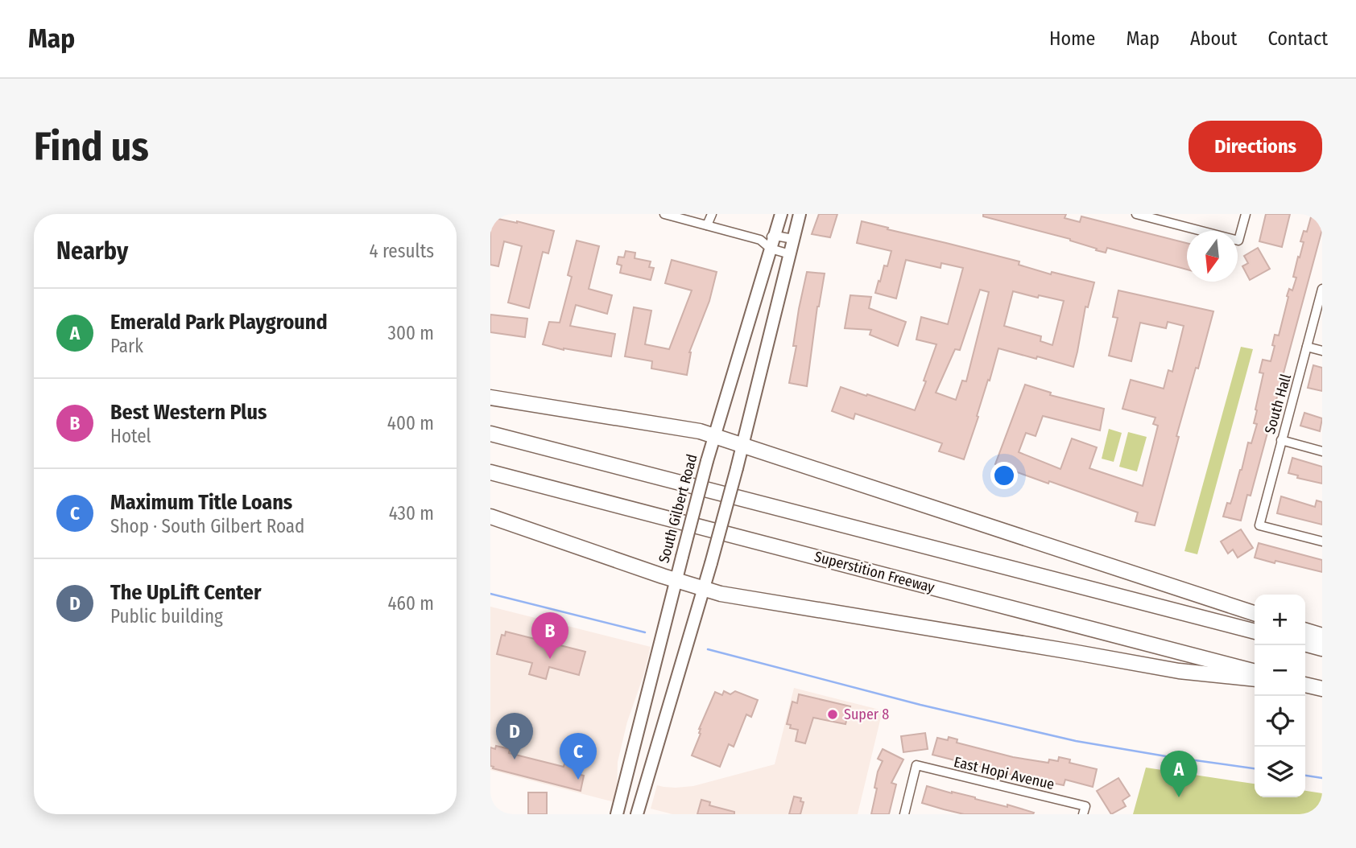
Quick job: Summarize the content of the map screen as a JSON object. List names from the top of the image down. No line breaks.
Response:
{"streets":{"highway":["Superstition Freeway"],"main road":["South Gilbert Road"],"street":["South Hall","East Hopi Avenue"]},"places":["Super 8"],"north":"bottom","page":{"header":"Map","nav":["Home","Map","About","Contact"],"buttons":"Directions","title":"Find us","heading":["Nearby","4 results"],"list":[{"mark":"A","name":"Emerald Park Playground","note":"Park","value":"300 m"},{"mark":"B","name":"Best Western Plus","note":"Hotel","value":"400 m"},{"mark":"C","name":"Maximum Title Loans","note":"Shop · South Gilbert Road","value":"430 m"},{"mark":"D","name":"The UpLift Center","note":"Public building","value":"460 m"}],"map_buttons":["+","−"],"pins":["B","D","C","A"]}}
